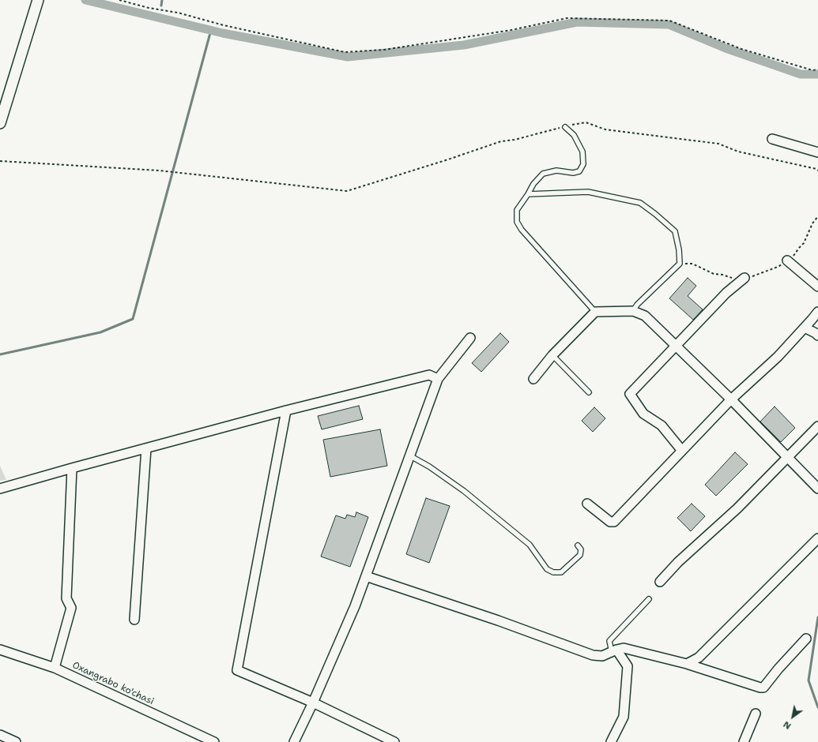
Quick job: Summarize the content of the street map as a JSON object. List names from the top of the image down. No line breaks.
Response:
{"streets":{"street":["Oxangrabo ko'chasi"]},"north":"bottom left"}
